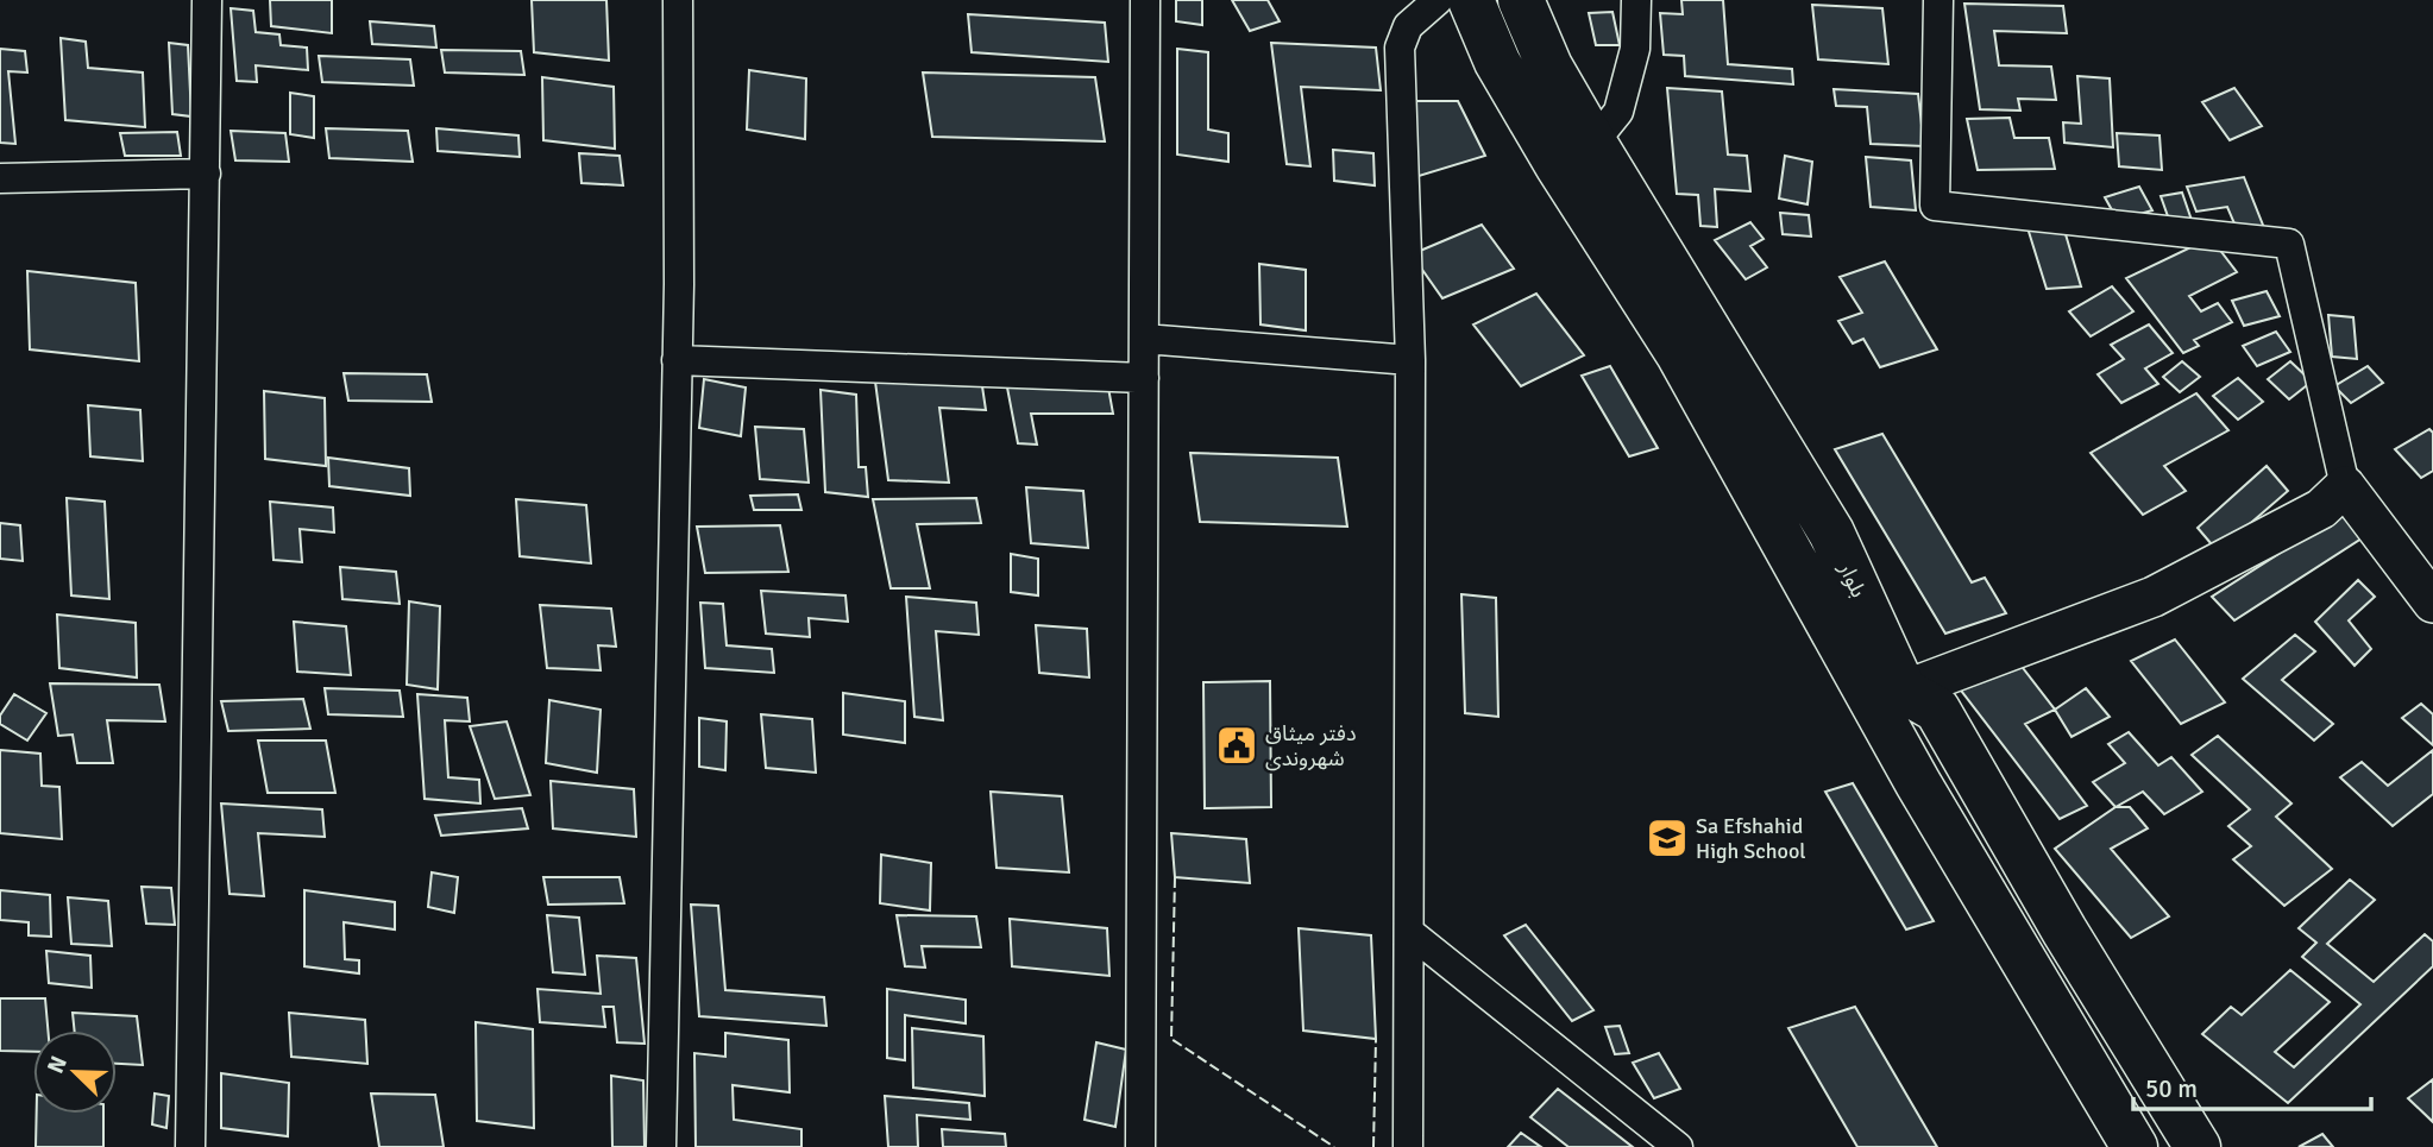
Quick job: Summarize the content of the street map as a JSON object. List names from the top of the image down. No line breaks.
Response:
{"streets":{"main road":["بلوار"]},"places":{"public building":["دفتر میثاق شهروندی"],"school or university":["Sa Efshahid High School"]},"scale_bar":"50 m","north":"top left"}
